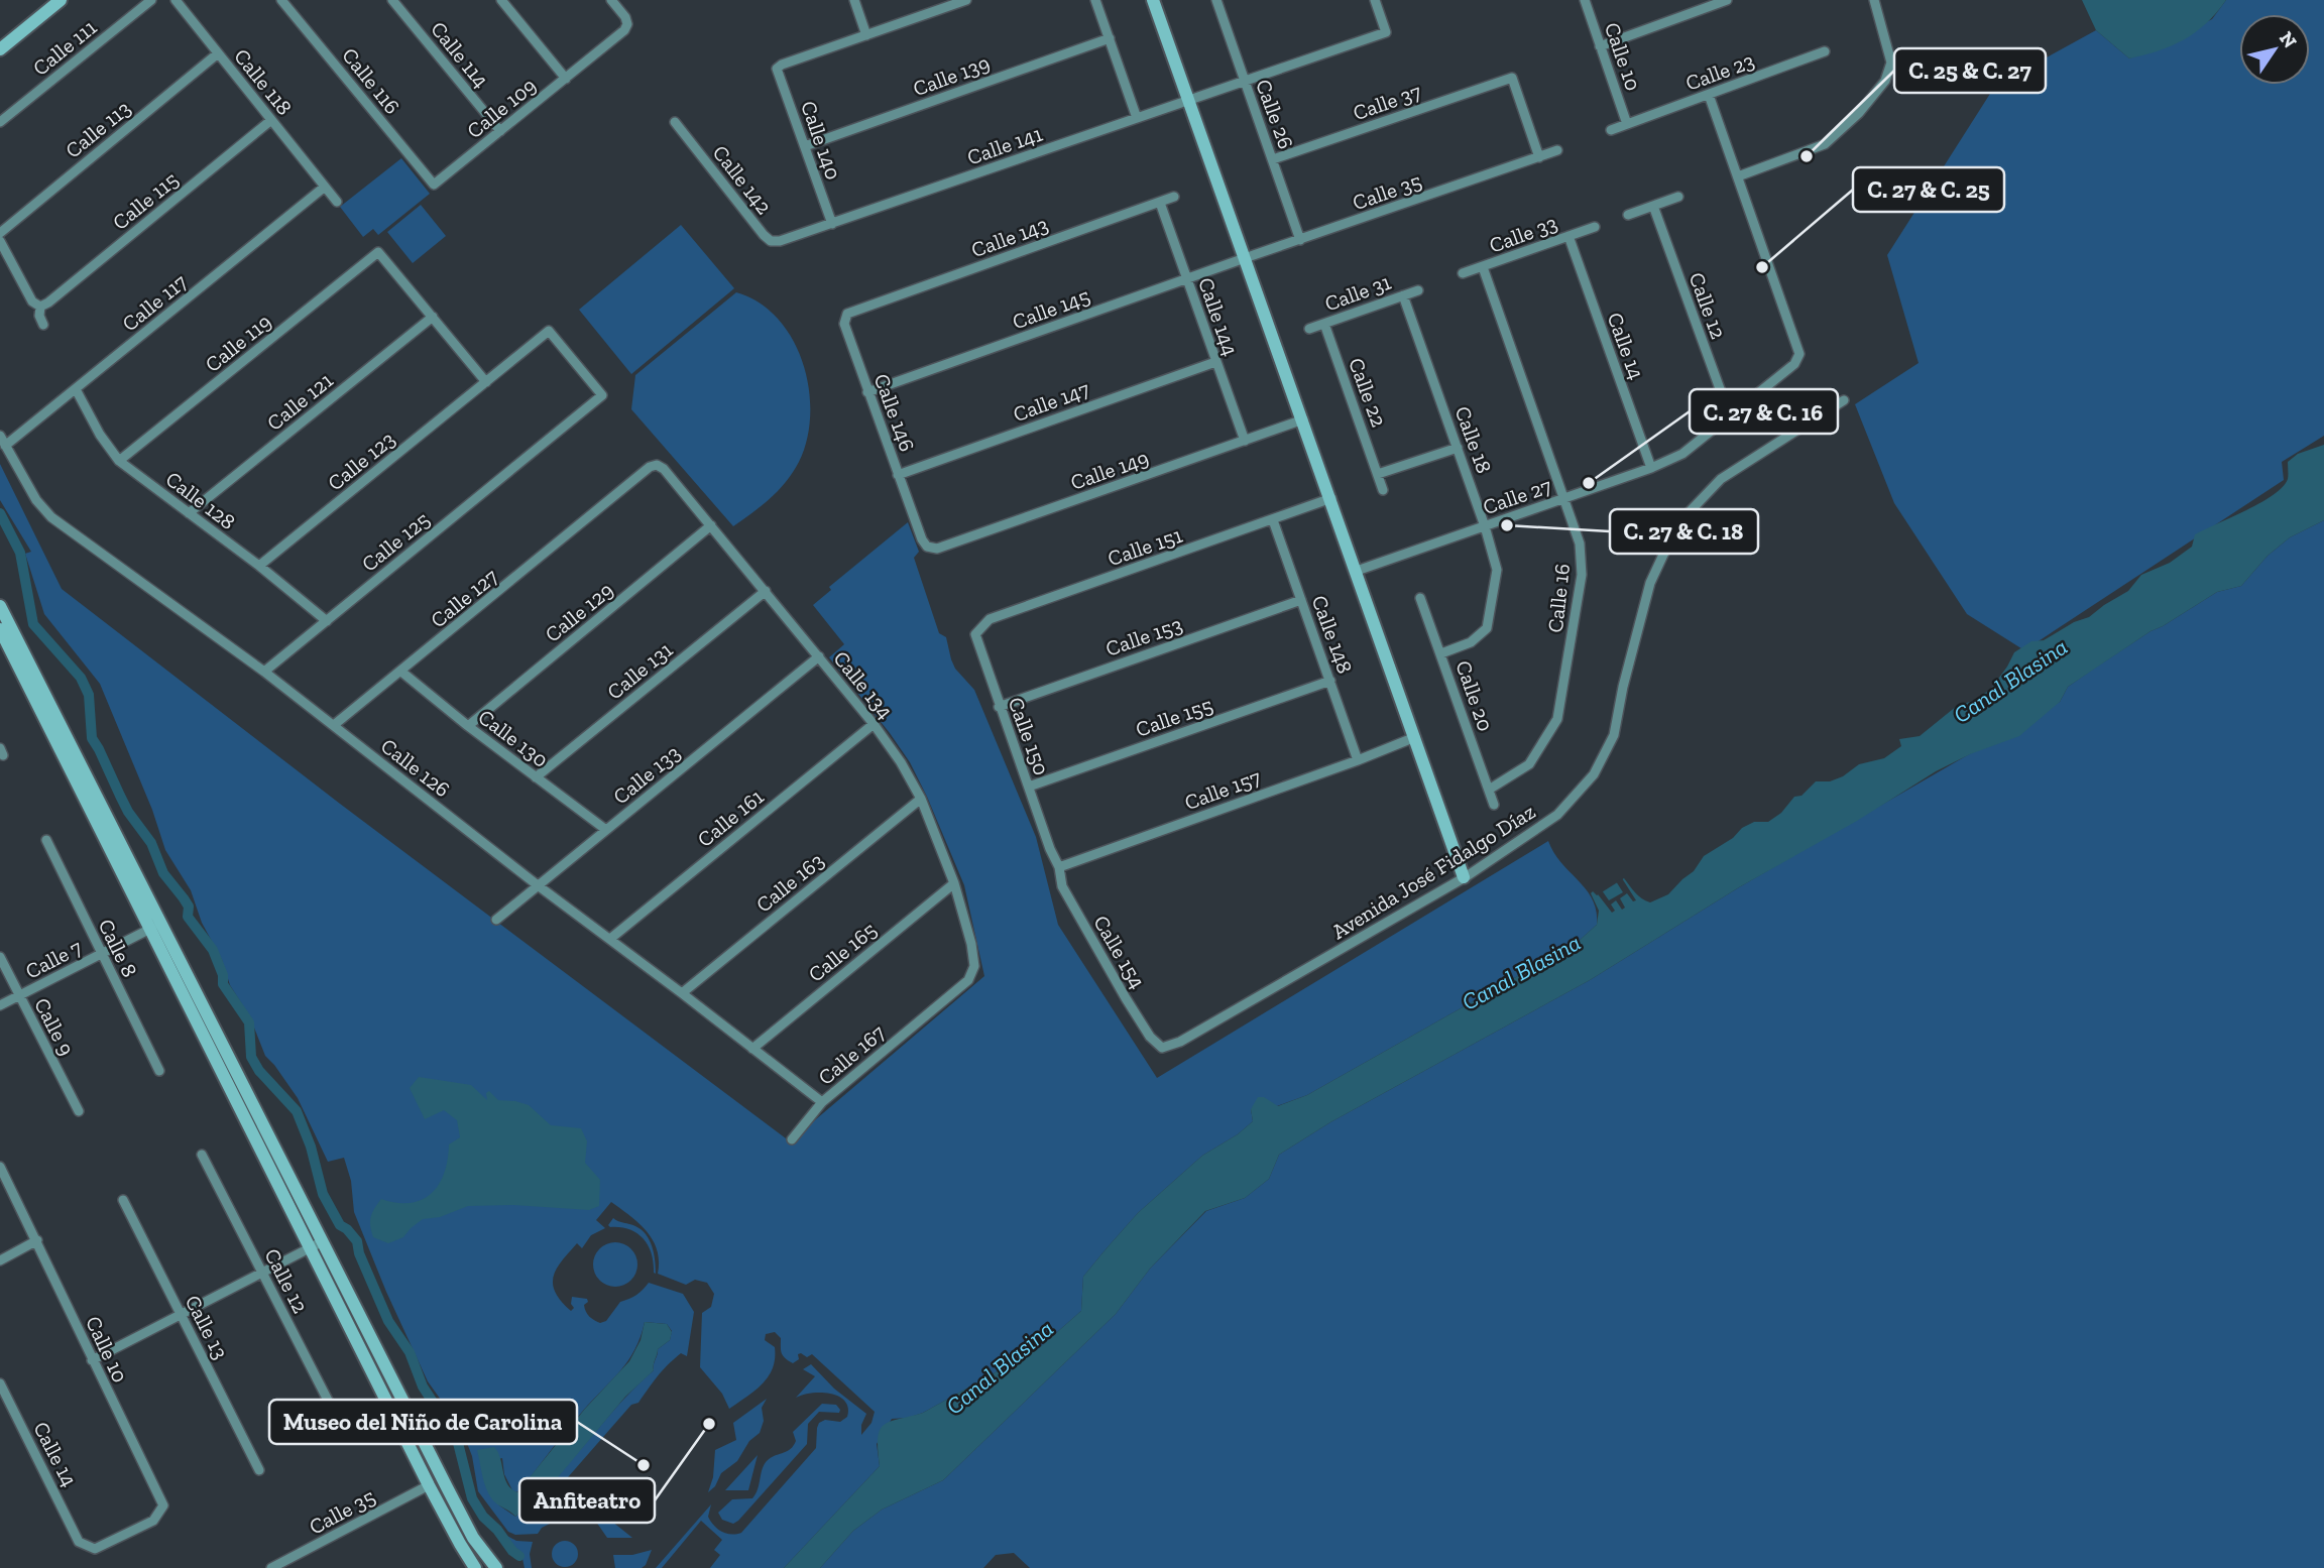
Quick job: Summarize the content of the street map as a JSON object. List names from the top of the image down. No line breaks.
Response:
{"streets":{"street":["Calle 111","Calle 114","Calle 10","Calle 23","Calle 139","Calle 116","Calle 118","Calle 37","Calle 109","Calle 26","Calle 113","Calle 140","Calle 141","Calle 142","Calle 35","Calle 115","Calle 33","Calle 143","Calle 31","Calle 117","Calle 12","Calle 145","Calle 144","Calle 119","Calle 14","Calle 22","Calle 121","Calle 147","Calle 146","Calle 18","Calle 123","Calle 149","Calle 27","Calle 128","Calle 125","Calle 151","Calle 127","Calle 16","Calle 129","Calle 148","Calle 153","Calle 131","Calle 134","Calle 20","Calle 155","Calle 150","Calle 130","Calle 126","Calle 133","Calle 157","Calle 161","Avenida José Fidalgo Díaz","Calle 163","Calle 8","Calle 165","Calle 154","Calle 7","Calle 9","Calle 167","Calle 13"]},"crossings":[["Calle 114","Calle 109"],["Calle 10","Calle 23"],["Calle 10","Calle 14"],["Calle 23","Calle 27"],["Calle 139","Calle 140"],["Calle 116","Calle 109"],["Calle 118","Calle 113"],["Calle 118","Calle 115"],["Calle 118","Calle 117"],["Calle 37","Calle 26"],["Calle 37","Calle 35"],["Calle 26","Calle 141"],["Calle 26","Calle 35"],["Calle 140","Calle 141"],["Calle 140","Calle 142"],["Calle 141","Calle 142"],["Calle 35","Calle 145"],["Calle 33","Calle 14"],["Calle 33","Calle 16"],["Calle 143","Calle 144"],["Calle 143","Calle 146"],["Calle 31","Calle 22"],["Calle 31","Calle 18"],["Calle 117","Calle 128"],["Calle 117","Calle 126"],["Calle 12","Calle 27"],["Calle 145","Calle 144"],["Calle 145","Calle 146"],["Calle 144","Calle 147"],["Calle 144","Calle 149"],["Calle 119","Calle 121"],["Calle 119","Calle 128"],["Calle 14","Calle 27"],["Calle 121","Calle 128"],["Calle 147","Calle 146"],["Calle 146","Calle 149"],["Calle 18","Calle 27"],["Calle 18","Calle 20"],["Calle 123","Calle 128"],["Calle 123","Calle 125"],["Calle 27","Calle 16"],["Calle 128","Calle 125"],["Calle 125","Calle 126"],["Calle 151","Calle 148"],["Calle 151","Calle 150"],["Calle 127","Calle 134"],["Calle 127","Calle 130"],["Calle 127","Calle 126"],["Calle 16","Calle 20"],["Calle 129","Calle 134"],["Calle 129","Calle 130"],["Calle 148","Calle 153"],["Calle 148","Calle 155"],["Calle 148","Calle 157"],["Calle 153","Calle 150"],["Calle 131","Calle 134"],["Calle 131","Calle 130"],["Calle 134","Calle 133"],["Calle 134","Calle 161"],["Calle 134","Calle 163"],["Calle 134","Calle 165"],["Calle 134","Calle 167"],["Calle 155","Calle 150"],["Calle 150","Calle 157"],["Calle 150","Calle 154"],["Calle 130","Calle 133"],["Calle 126","Calle 133"],["Calle 126","Calle 161"],["Calle 126","Calle 163"],["Calle 126","Calle 165"],["Calle 126","Calle 167"],["Calle 157","Calle 154"],["Avenida José Fidalgo Díaz","Calle 154"],["Calle 8","Calle 7"],["Calle 7","Calle 9"]],"water":["Canal Blasina"],"places":["C. 25 & C. 27","C. 27 & C. 25","C. 27 & C. 16","C. 27 & C. 18","Anfiteatro","Museo del Niño de Carolina"],"north":"top right"}
